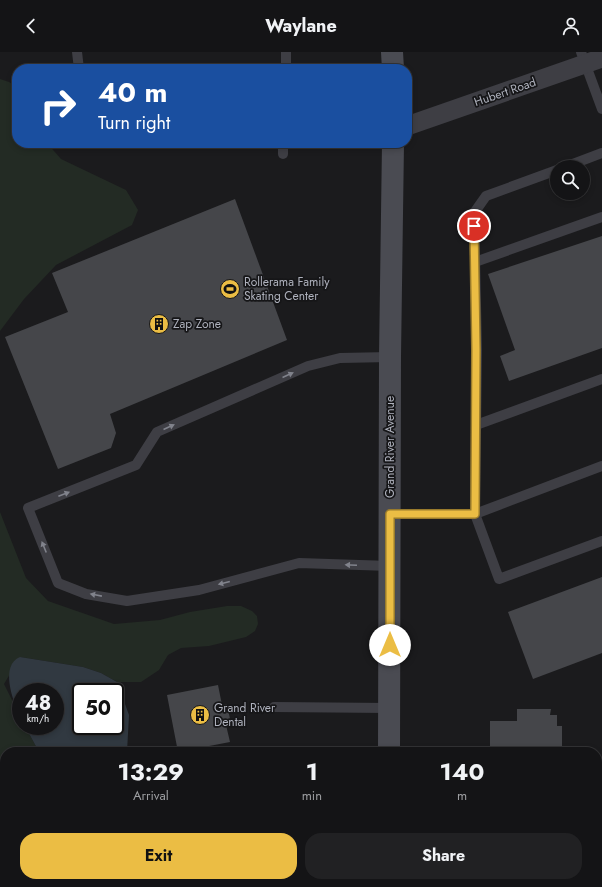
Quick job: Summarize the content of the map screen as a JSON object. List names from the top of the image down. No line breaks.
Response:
{"streets":{"main road":["Grand River Avenue"],"street":["Hubert Road"]},"places":{"sports":["Rollerama Family Skating Center"],"building":["Zap Zone","Grand River Dental"]},"page":{"header":"Waylane","turn":["40 m","Turn right"],"speed":"48 km/h","limit":"50","eta":["13:29","Arrival","1","min","140","m"],"buttons":["Exit","Share"]}}
